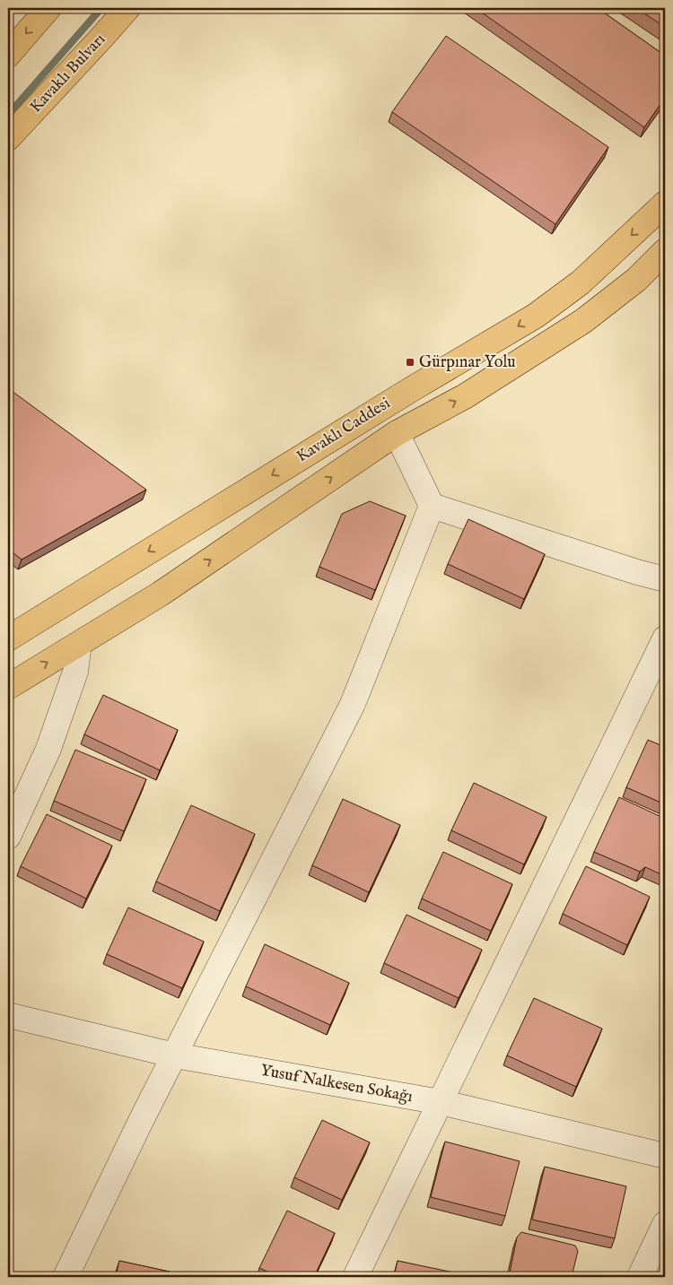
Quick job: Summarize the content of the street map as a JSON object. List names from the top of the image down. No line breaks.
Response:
{"streets":{"main road":["Kavaklı Bulvarı","Kavaklı Caddesi"],"street":["Yusuf Nalkesen Sokağı"]},"places":{"transit":["Gürpınar Yolu"]}}
